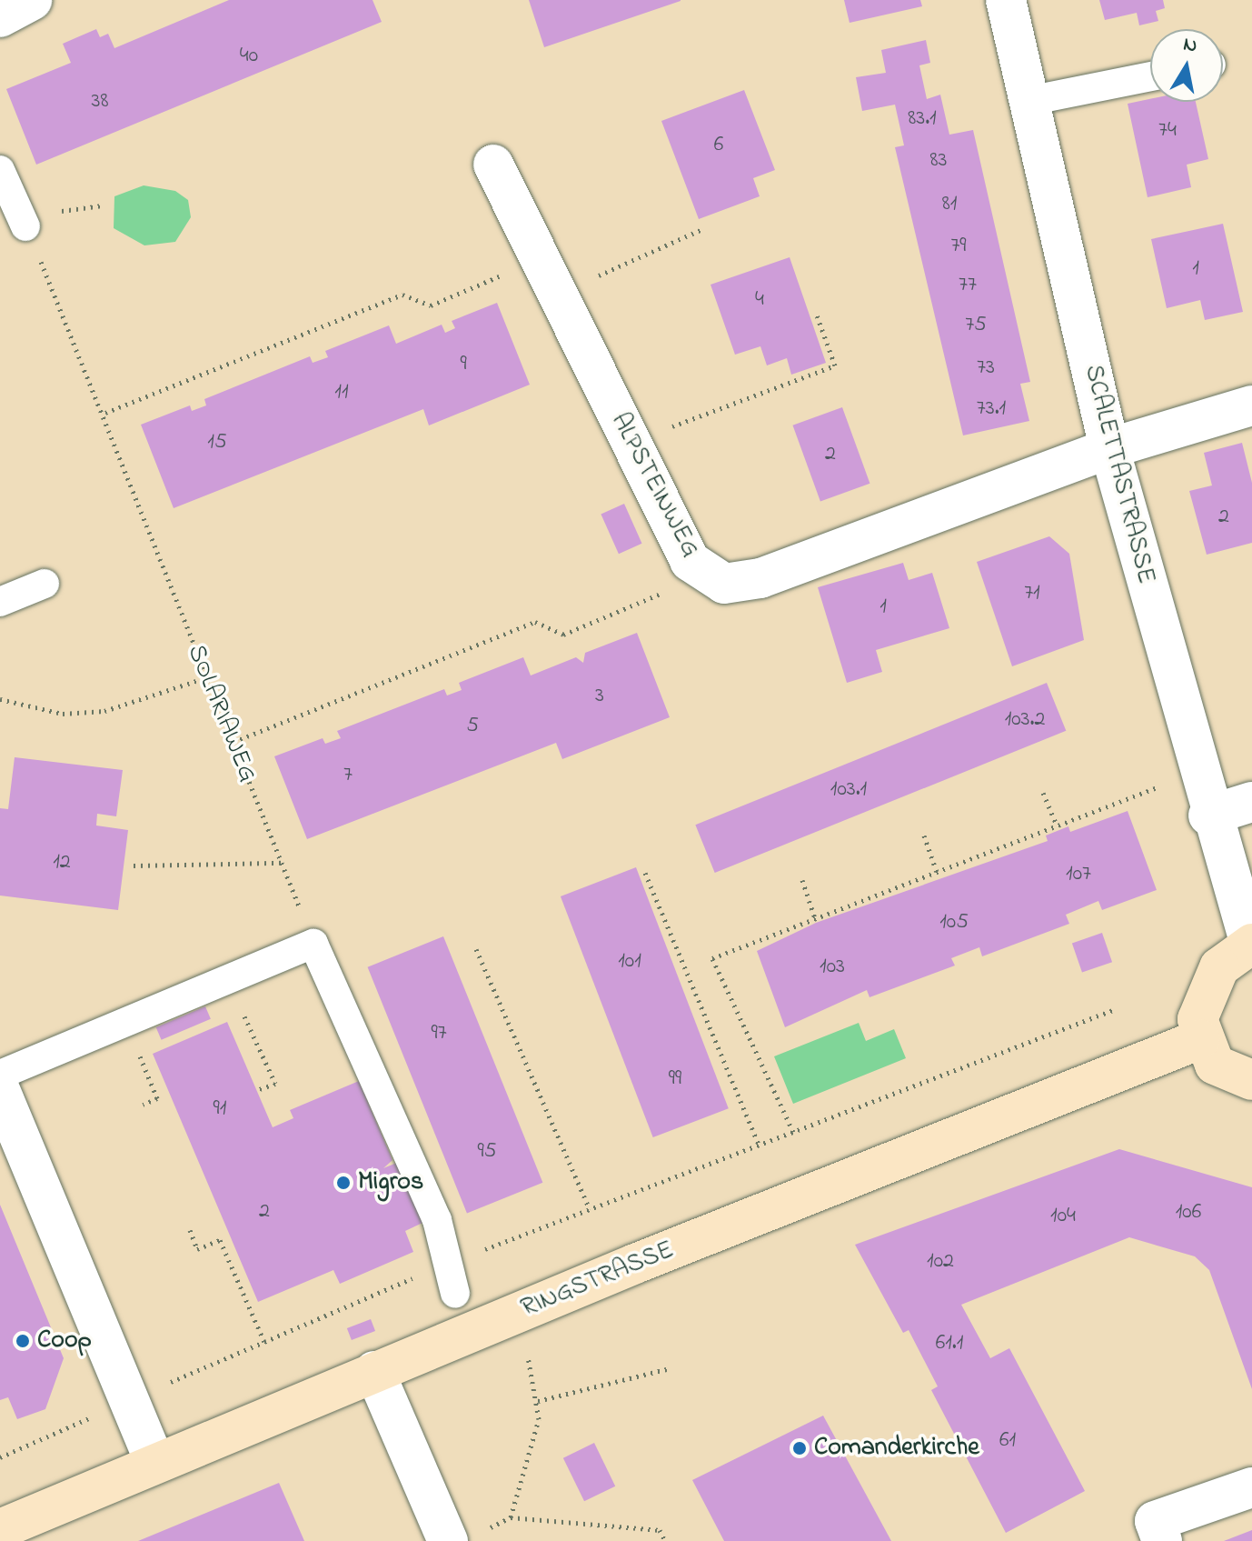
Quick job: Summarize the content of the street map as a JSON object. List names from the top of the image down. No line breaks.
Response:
{"streets":{"main road":["RINGSTRASSE"],"street":["SCALETTASTRASSE","ALPSTEINWEG"],"path":["SOLARIAWEG"]},"crossings":[["SCALETTASTRASSE","ALPSTEINWEG"]],"places":["Migros","Coop","Comanderkirche"],"house_numbers":["40","38","83.1","74","6","83","81","79","1","77","4","75","9","73","11","73.1","15","2","2","71","1","3","103.2","5","7","103.1","12","107","105","101","103","97","99","91","95","2","106","104","102","61.1","61"],"north":"top"}
